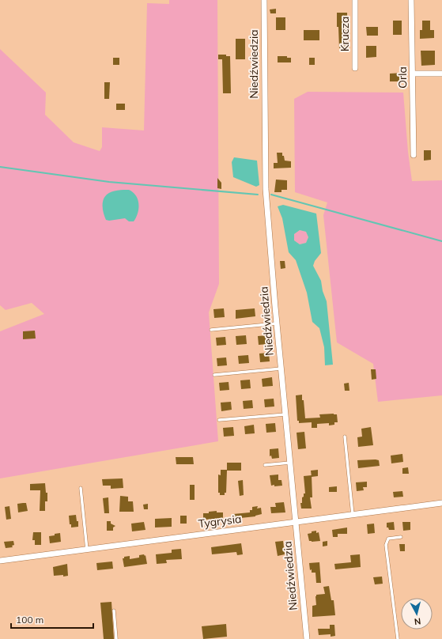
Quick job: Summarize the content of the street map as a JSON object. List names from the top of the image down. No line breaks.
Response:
{"streets":{"street":["Krucza","Niedźwiedzia","Orla","Tygrysia"]},"crossings":[["Niedźwiedzia","Tygrysia"]],"scale_bar":"100 m","north":"bottom"}
